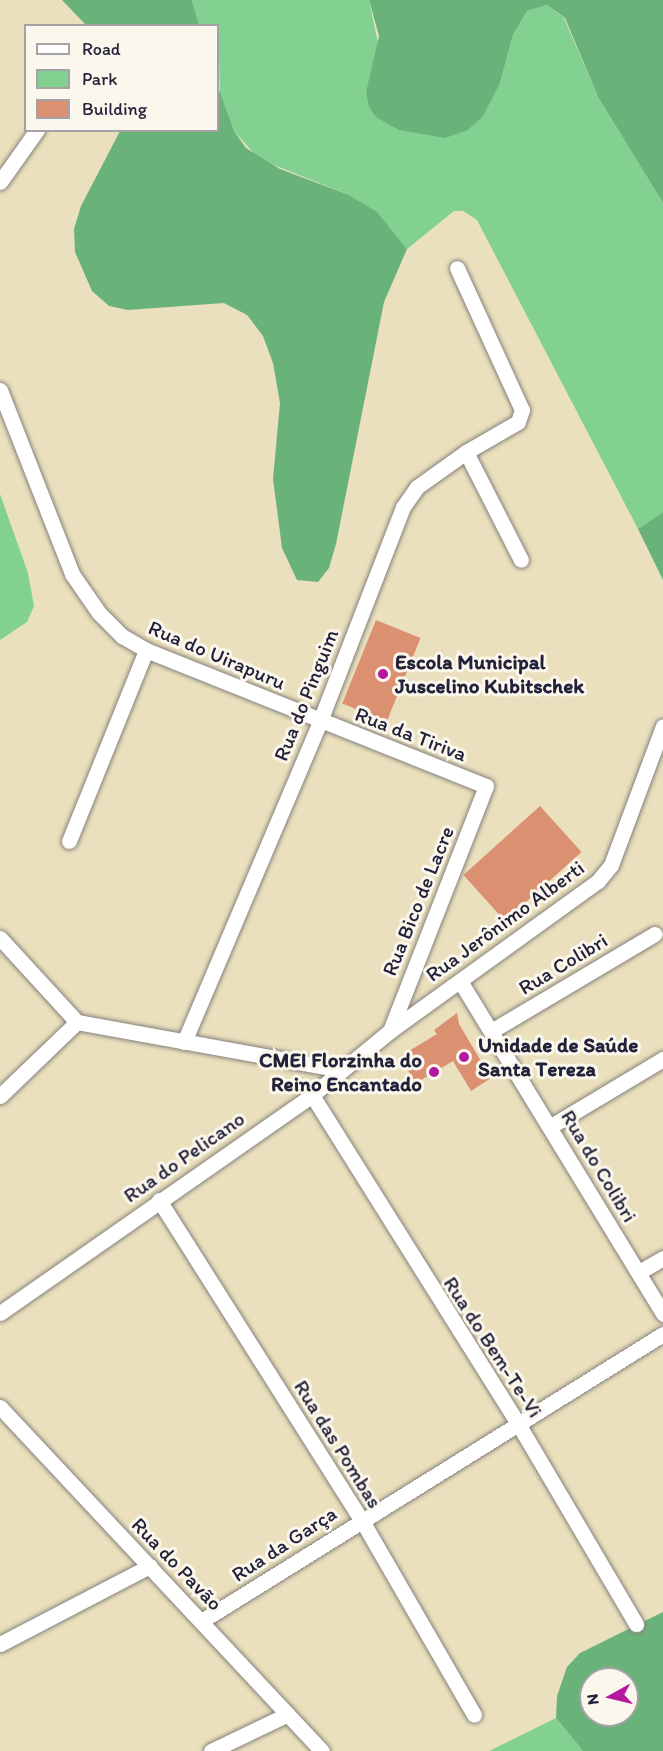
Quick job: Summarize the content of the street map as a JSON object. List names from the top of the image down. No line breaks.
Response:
{"streets":{"street":["Rua do Uirapuru","Rua do Pinguim","Rua da Tiriva","Rua Bico de Lacre","Rua Jerônimo Alberti","Rua Colibri","Rua do Pelicano","Rua do Colibri","Rua do Bem-Te-Vi","Rua das Pombas","Rua da Garça","Rua do Pavão"]},"crossings":[["Rua do Uirapuru","Rua do Pinguim"],["Rua do Uirapuru","Rua da Tiriva"],["Rua do Pinguim","Rua da Tiriva"],["Rua da Tiriva","Rua Bico de Lacre"],["Rua Bico de Lacre","Rua Jerônimo Alberti"],["Rua Bico de Lacre","Rua do Pelicano"],["Rua Jerônimo Alberti","Rua do Pelicano"],["Rua Jerônimo Alberti","Rua do Colibri"],["Rua Colibri","Rua do Colibri"],["Rua do Pelicano","Rua do Bem-Te-Vi"],["Rua do Pelicano","Rua das Pombas"],["Rua do Bem-Te-Vi","Rua da Garça"],["Rua das Pombas","Rua da Garça"],["Rua da Garça","Rua do Pavão"]],"places":["Escola Municipal Juscelino Kubitschek","Unidade de Saúde Santa Tereza","CMEI Florzinha do Reino Encantado"],"legend":["Road","Park","Building"],"north":"left"}
